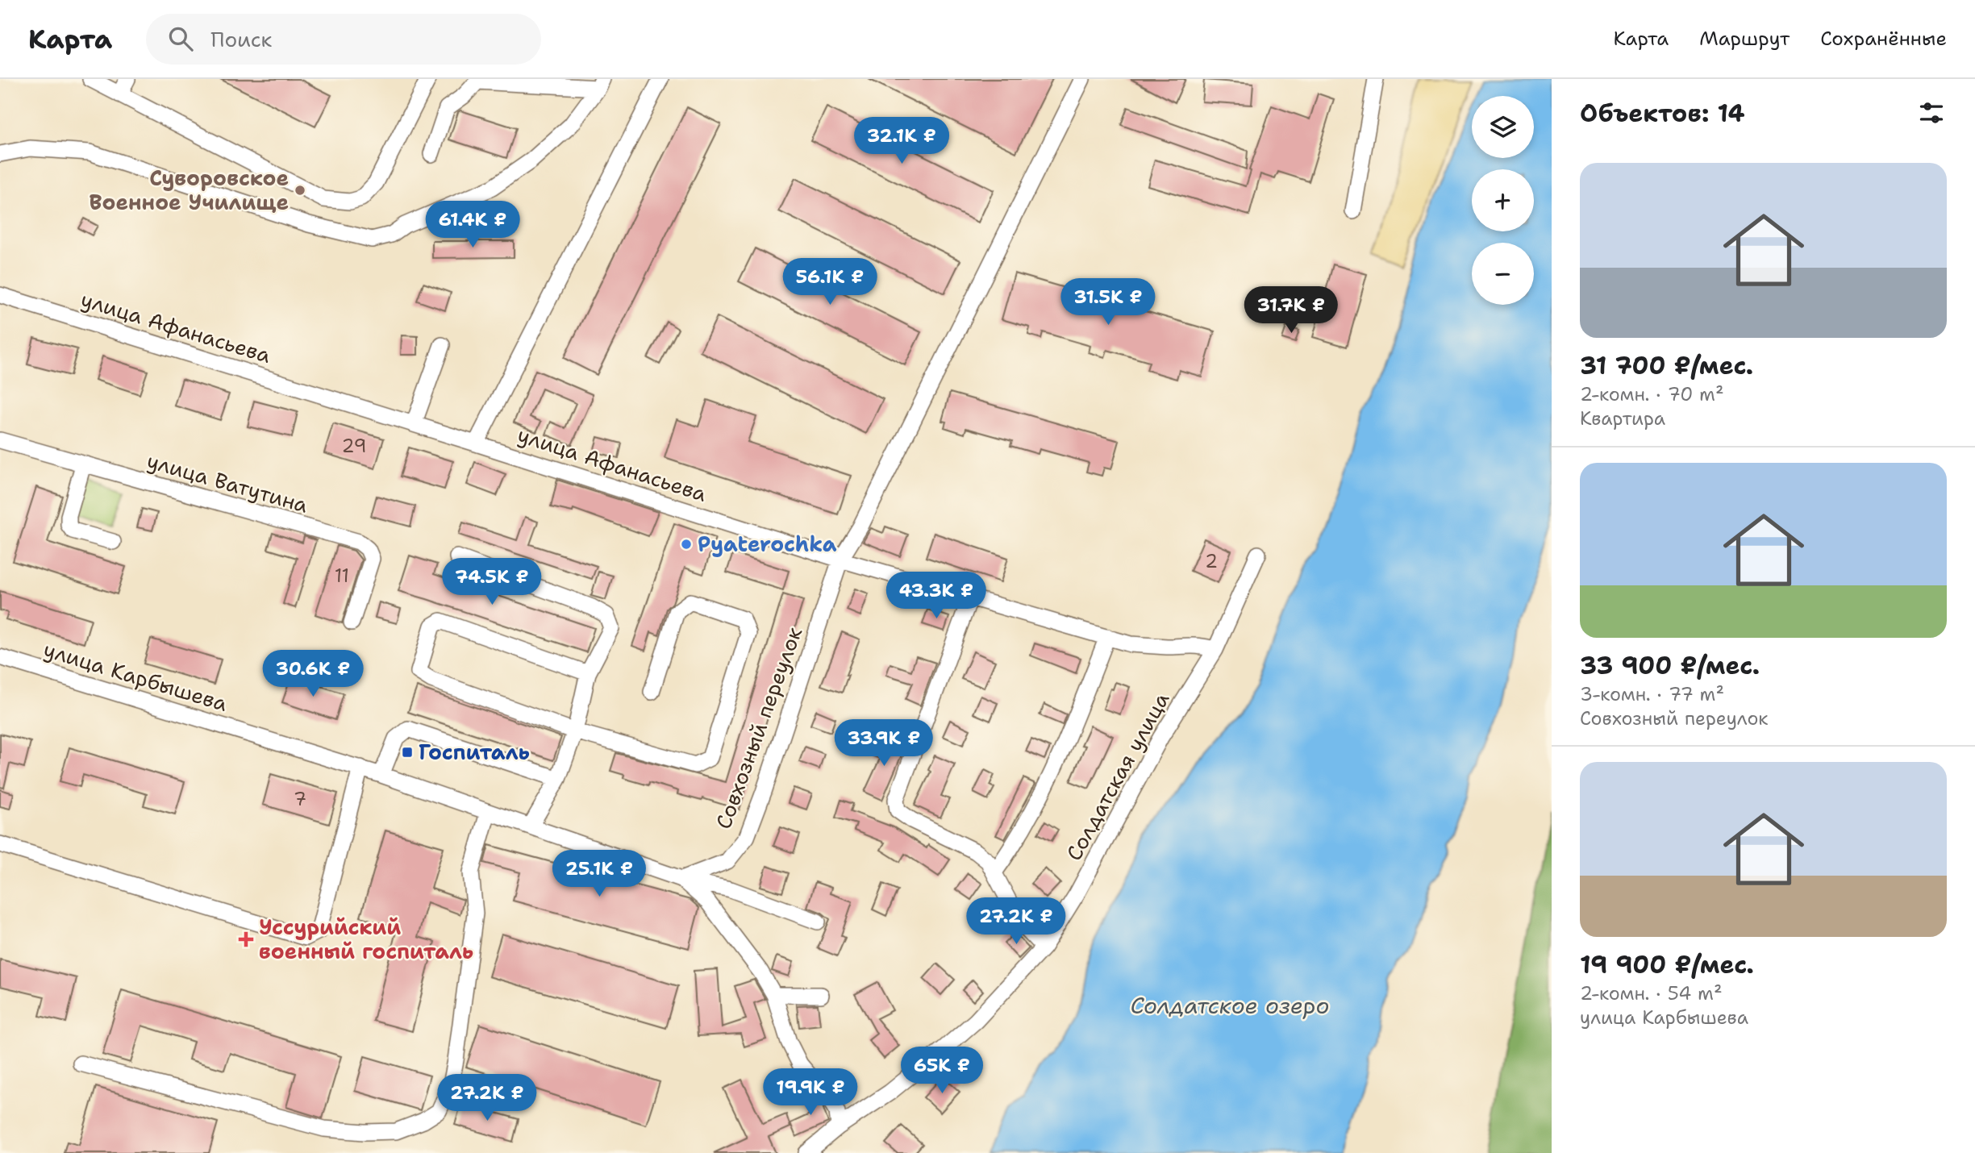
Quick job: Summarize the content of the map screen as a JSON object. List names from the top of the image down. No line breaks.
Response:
{"streets":{"street":["улица Афанасьева","улица Ватутина","улица Карбышева","Совхозный переулок","Солдатская улица"]},"crossings":[["улица Афанасьева","Совхозный переулок"],["улица Афанасьева","Солдатская улица"],["улица Карбышева","Совхозный переулок"],["улица Карбышева","Солдатская улица"]],"water":["Солдатское озеро"],"places":{"other":["Суворовское Военное Училище","Pyaterochka"],"transit":["Госпиталь"],"health":["Уссурийский военный госпиталь"]},"house_numbers":["29","2","11","7"],"page":{"header":"Карта","search":"Поиск","nav":["Карта","Маршрут","Сохранённые"],"heading":"Объектов: 14","map_buttons":["+","−"],"price":["32.1K ₽","61.4K ₽","56.1K ₽","31.5K ₽","31.7K ₽","74.5K ₽","43.3K ₽","30.6K ₽","33.9K ₽","25.1K ₽","27.2K ₽","65K ₽","19.9K ₽","27.2K ₽"],"list":[{"name":"31 700 ₽/мес.","note":"2-комн. · 70 m² · Квартира"},{"name":"33 900 ₽/мес.","note":"3-комн. · 77 m² · Совхозный переулок"},{"name":"19 900 ₽/мес.","note":"2-комн. · 54 m² · улица Карбышева"}]}}
